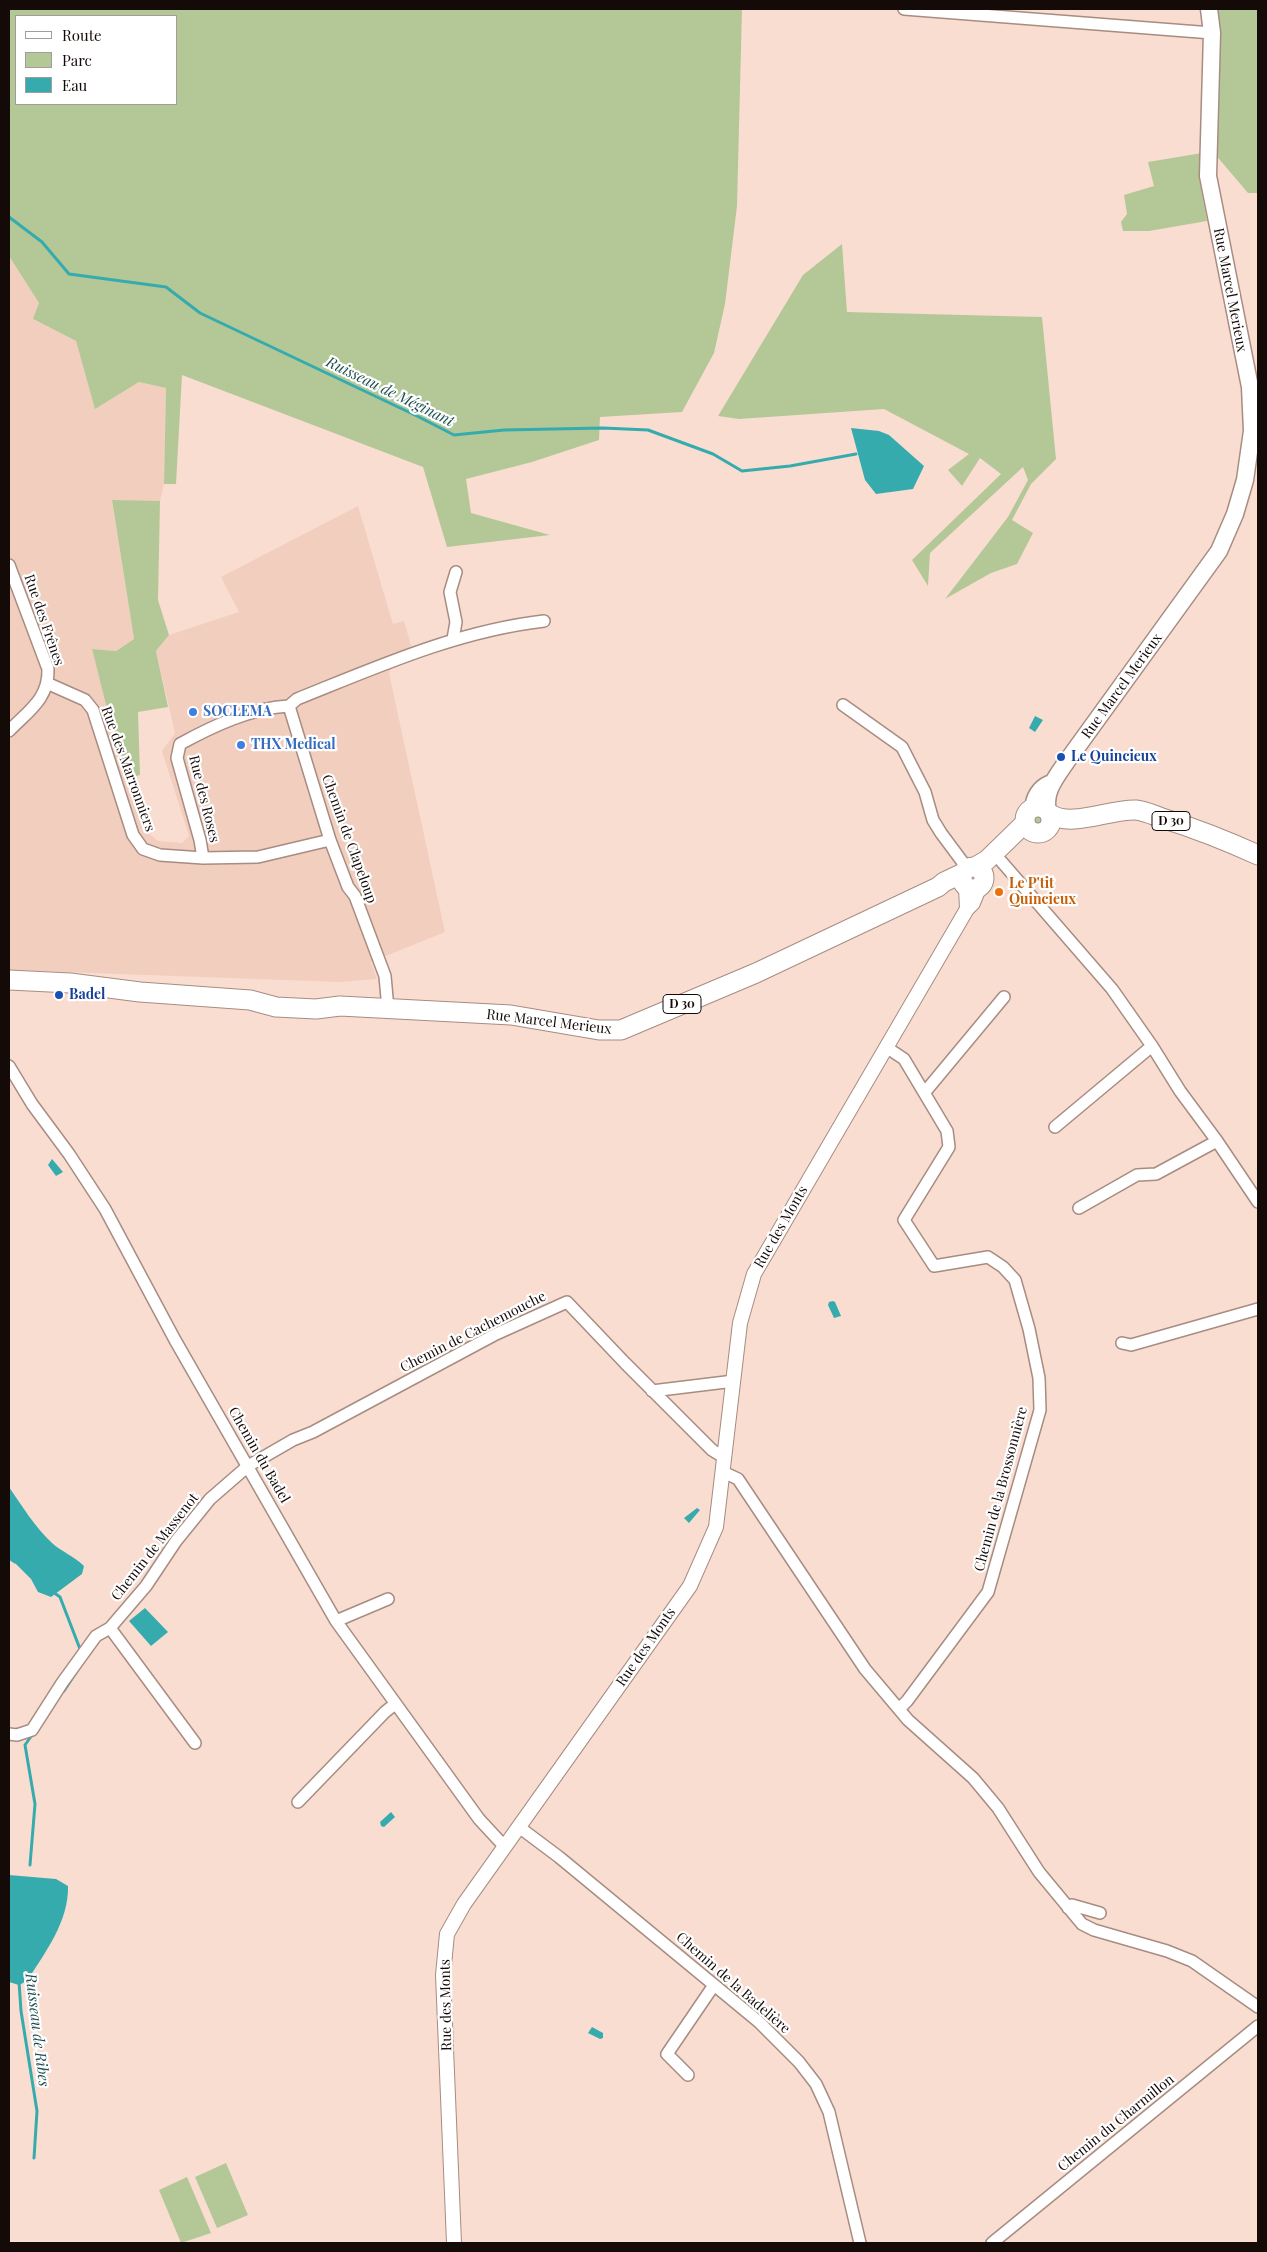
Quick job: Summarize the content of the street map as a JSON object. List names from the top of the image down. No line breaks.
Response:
{"streets":{"main road":["Rue Marcel Merieux","D 30"],"street":["Rue des Frênes","Rue des Marronniers","Rue des Roses","Chemin de Clapeloup","Rue des Monts","Chemin de Cachemouche","Chemin du Badel","Chemin de la Brossonnière","Chemin de Massenot","Chemin de la Badelière","Chemin du Charmillon"]},"crossings":[["Rue Marcel Merieux","D 30"],["Rue Marcel Merieux","Chemin de Clapeloup"],["Rue Marcel Merieux","Rue des Monts"],["Rue des Frênes","Rue des Marronniers"],["Rue des Marronniers","Rue des Roses"],["Rue des Marronniers","Chemin de Clapeloup"],["Rue des Roses","Chemin de Clapeloup"],["Rue des Monts","Chemin de Cachemouche"],["Rue des Monts","Chemin du Badel"],["Rue des Monts","Chemin de la Badelière"],["Chemin de Cachemouche","Chemin du Badel"],["Chemin de Cachemouche","Chemin de Massenot"],["Chemin du Badel","Chemin de Massenot"]],"water":["Ruisseau de Méginant","Ruisseau de Ribes"],"places":["SOCLEMA","THX Medical","Le Quincieux","Le P'tit Quincieux","Badel"],"legend":["Route","Parc","Eau"]}
